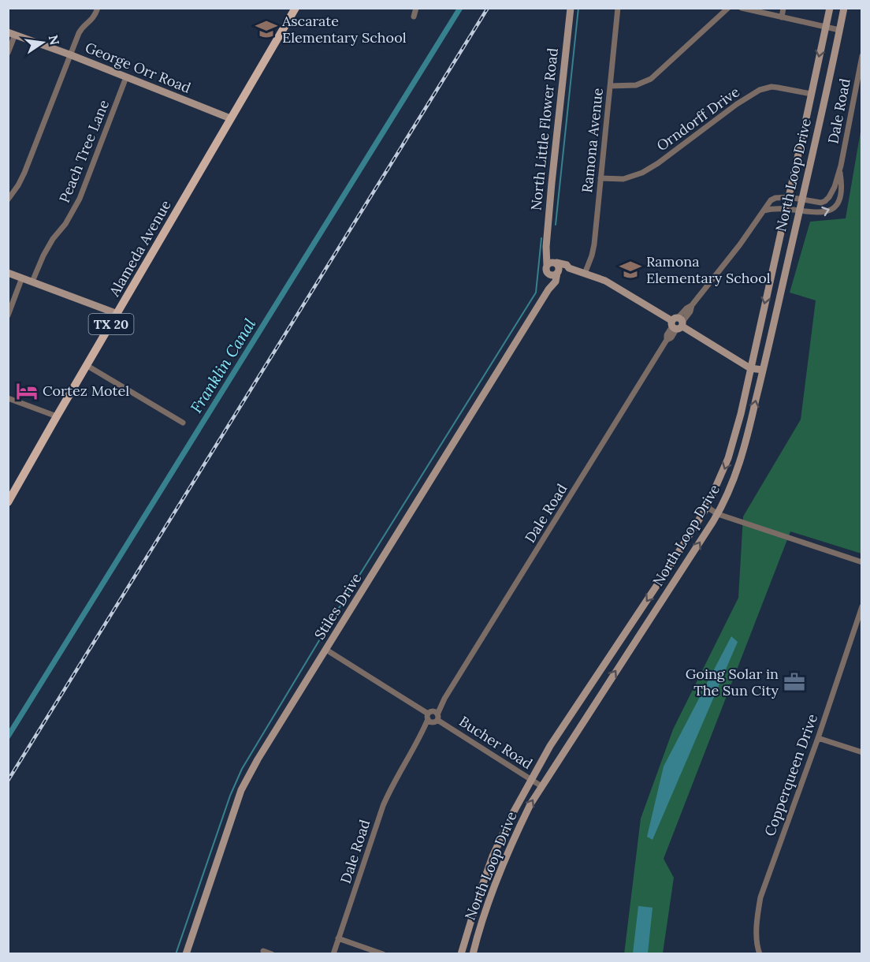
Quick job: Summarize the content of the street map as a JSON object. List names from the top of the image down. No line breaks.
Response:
{"streets":{"main road":["George Orr Road","North Little Flower Road","North Loop Drive","Alameda Avenue","TX 20","Stiles Drive"],"street":["Dale Road","Orndorff Drive","Ramona Avenue","Peach Tree Lane","Bucher Road","Copperqueen Drive"]},"crossings":[["George Orr Road","Peach Tree Lane"],["George Orr Road","Alameda Avenue"],["Dale Road","North Loop Drive"],["Dale Road","Bucher Road"],["Orndorff Drive","Ramona Avenue"],["Orndorff Drive","North Loop Drive"],["North Little Flower Road","Stiles Drive"],["North Loop Drive","Bucher Road"],["Stiles Drive","Bucher Road"]],"water":["Franklin Canal"],"places":{"school or university":["Ascarate Elementary School","Ramona Elementary School"],"hotel":["Cortez Motel"],"office":["Going Solar in The Sun City"]},"north":"right"}
